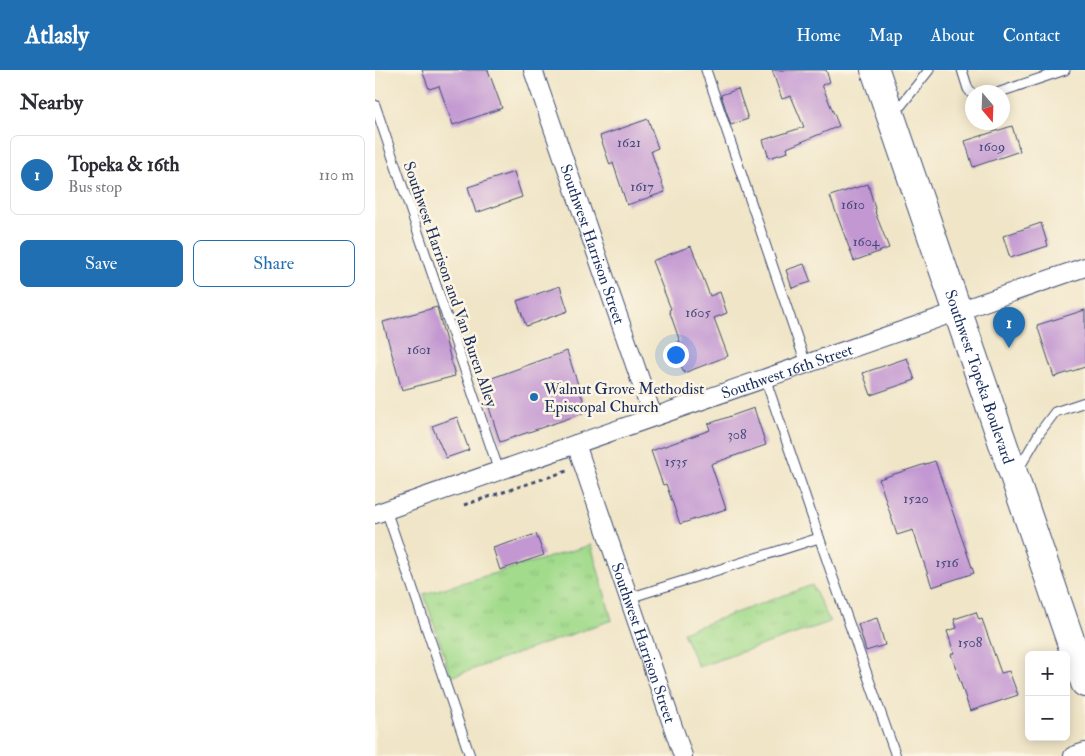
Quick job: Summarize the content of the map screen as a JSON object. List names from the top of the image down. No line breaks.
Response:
{"streets":{"main road":["Southwest Topeka Boulevard"],"street":["Southwest Harrison Street","Southwest 16th Street"],"lane":["Southwest Harrison and Van Buren Alley"]},"crossings":[["Southwest Harrison Street","Southwest 16th Street"],["Southwest Harrison and Van Buren Alley","Southwest 16th Street"],["Southwest 16th Street","Southwest Topeka Boulevard"]],"places":["Walnut Grove Methodist Episcopal Church"],"house_numbers":["1621","1609","1617","1610","1604","1605","1601","308","1535","1520","1516","1508"],"north":"bottom","page":{"header":"Atlasly","nav":["Home","Map","About","Contact"],"heading":"Nearby","list":[{"mark":"1","name":"Topeka & 16th","note":"Bus stop","value":"110 m"}],"buttons":["Save","Share"],"pins":"1","map_buttons":["+","−"]}}
